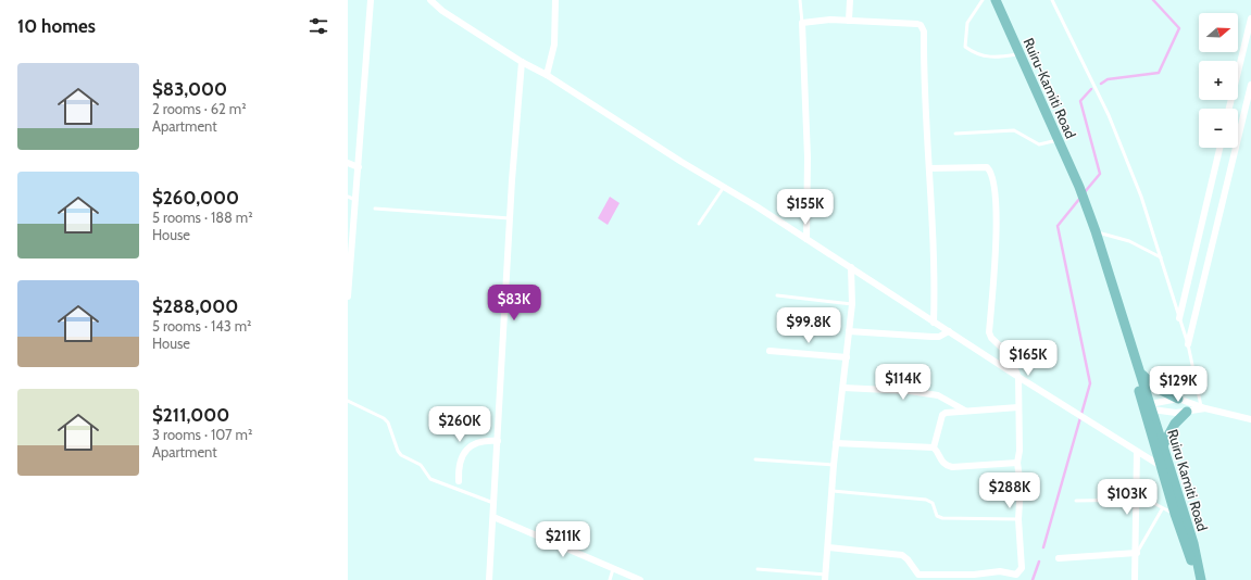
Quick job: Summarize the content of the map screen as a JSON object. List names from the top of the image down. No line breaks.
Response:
{"streets":{"main road":["Ruiru-Kamiti Road","Ruiru Kamiti Road"]},"crossings":[["Ruiru-Kamiti Road","Ruiru Kamiti Road"]],"north":"right","page":{"heading":"10 homes","map_buttons":["+","−"],"list":[{"name":"$83,000","note":"2 rooms · 62 m² · Apartment"},{"name":"$260,000","note":"5 rooms · 188 m² · House"},{"name":"$288,000","note":"5 rooms · 143 m² · House"},{"name":"$211,000","note":"3 rooms · 107 m² · Apartment"}],"price":["$155K","$83K","$99.8K","$165K","$114K","$129K","$260K","$288K","$103K","$211K"]}}
